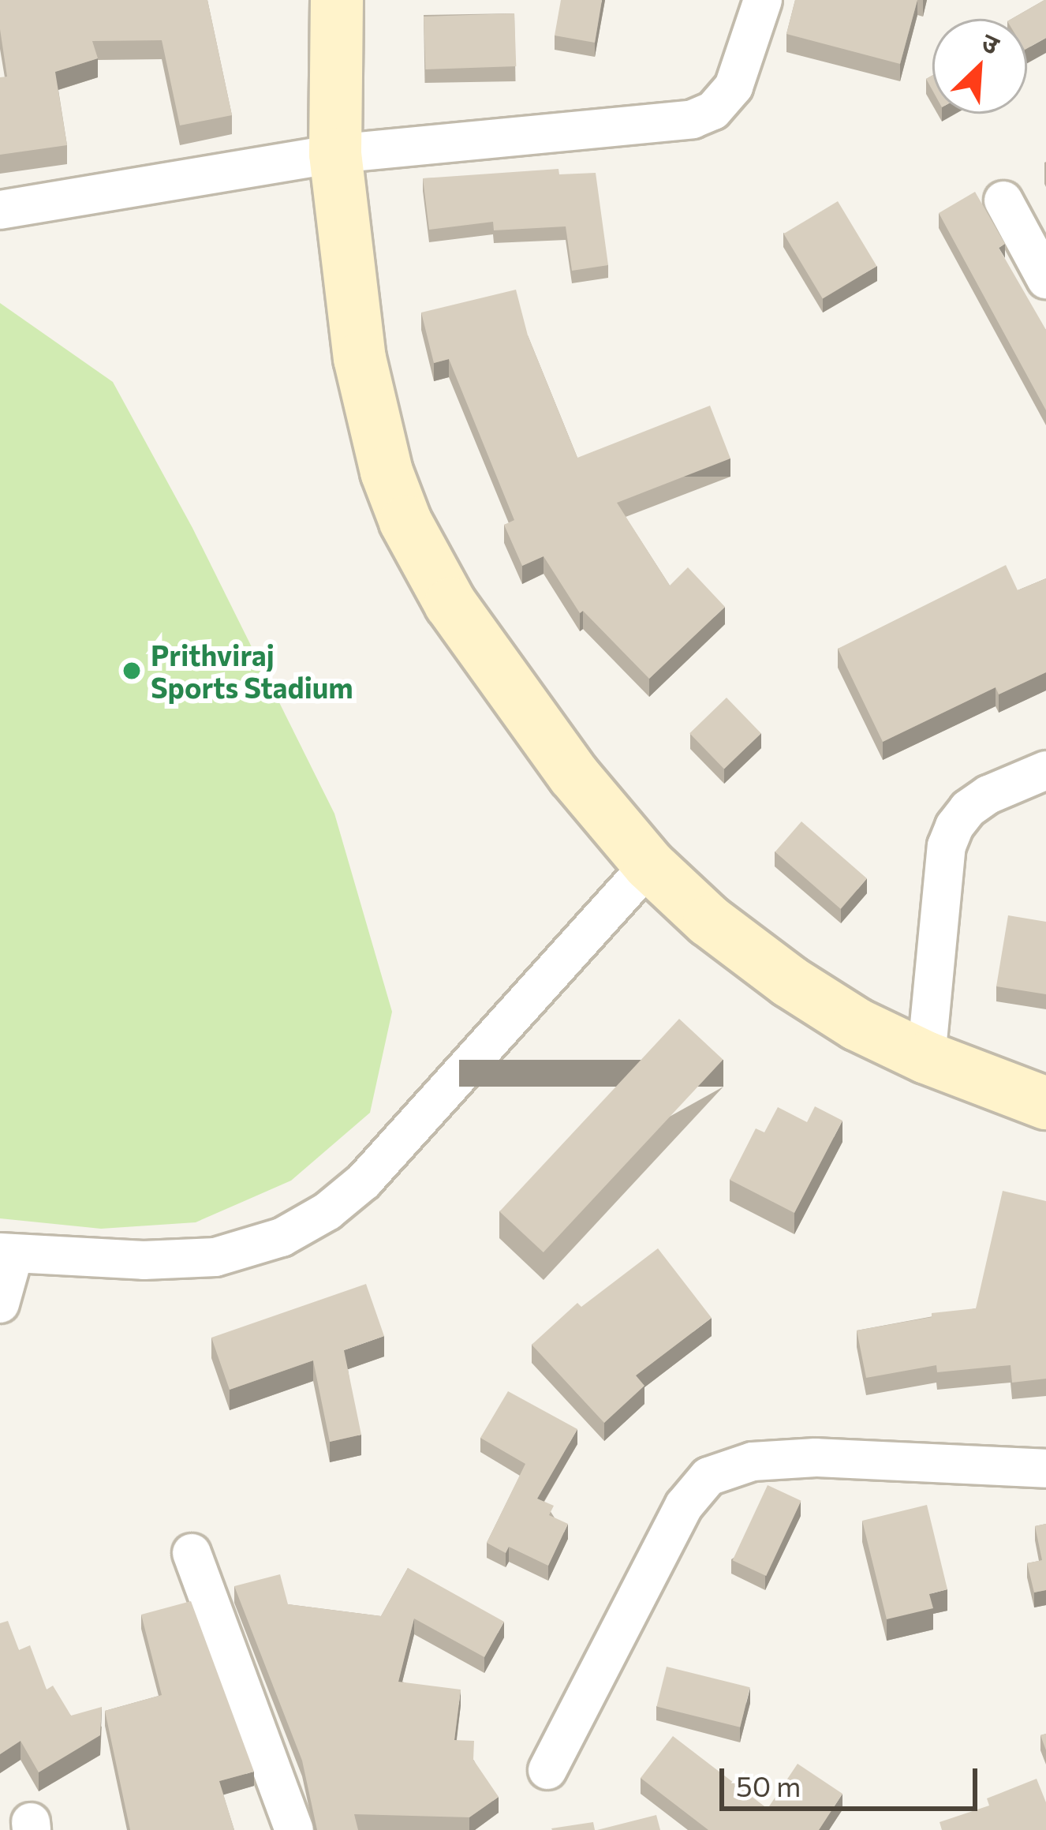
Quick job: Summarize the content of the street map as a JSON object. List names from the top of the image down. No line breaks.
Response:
{"places":["Prithviraj Sports Stadium"],"scale_bar":"50 m","north":"top right"}
